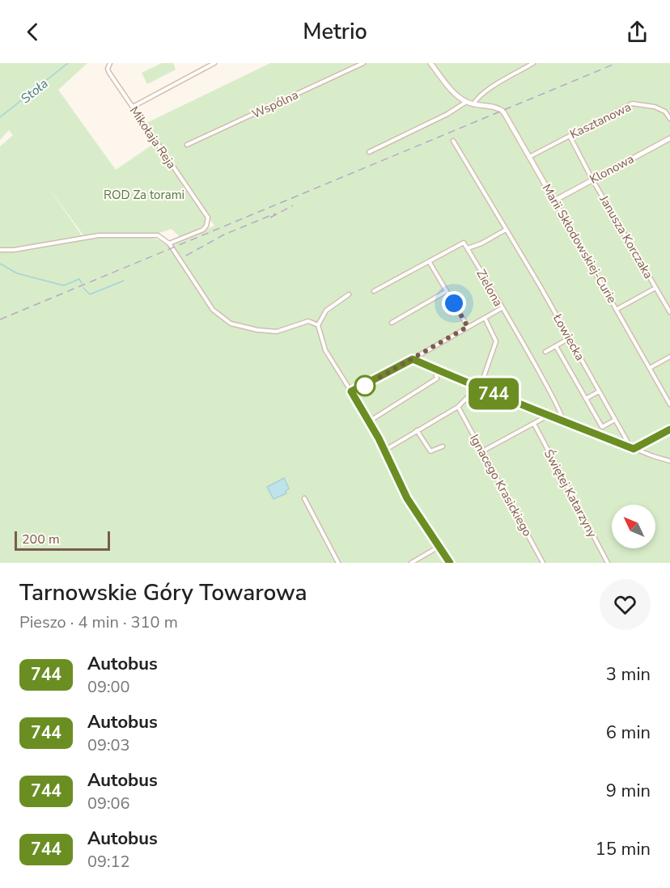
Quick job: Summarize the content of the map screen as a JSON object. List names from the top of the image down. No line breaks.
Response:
{"streets":{"street":["Wspólna","Kasztanowa","Mikołaja Reja","Klonowa","Janusza Korczaka","Marii Skłodowskiej-Curie","Zielona","Łowiecka","Ignacego Krasickiego","Świętej Katarzyny"]},"crossings":[["Kasztanowa","Janusza Korczaka"],["Kasztanowa","Marii Skłodowskiej-Curie"],["Klonowa","Janusza Korczaka"],["Klonowa","Marii Skłodowskiej-Curie"]],"water":["Stoła"],"parks":["ROD Za torami"],"lines":["bus line 744"],"scale_bar":"200 m","north":"top left","page":{"header":"Metrio","on_map":"744","scale":"200 m","heading":["Tarnowskie Góry Towarowa","Pieszo · 4 min · 310 m"],"list":[{"mark":"744","name":"Autobus","note":"09:00","value":"3 min"},{"mark":"744","name":"Autobus","note":"09:03","value":"6 min"},{"mark":"744","name":"Autobus","note":"09:06","value":"9 min"},{"mark":"744","name":"Autobus","note":"09:12","value":"15 min"}]}}
